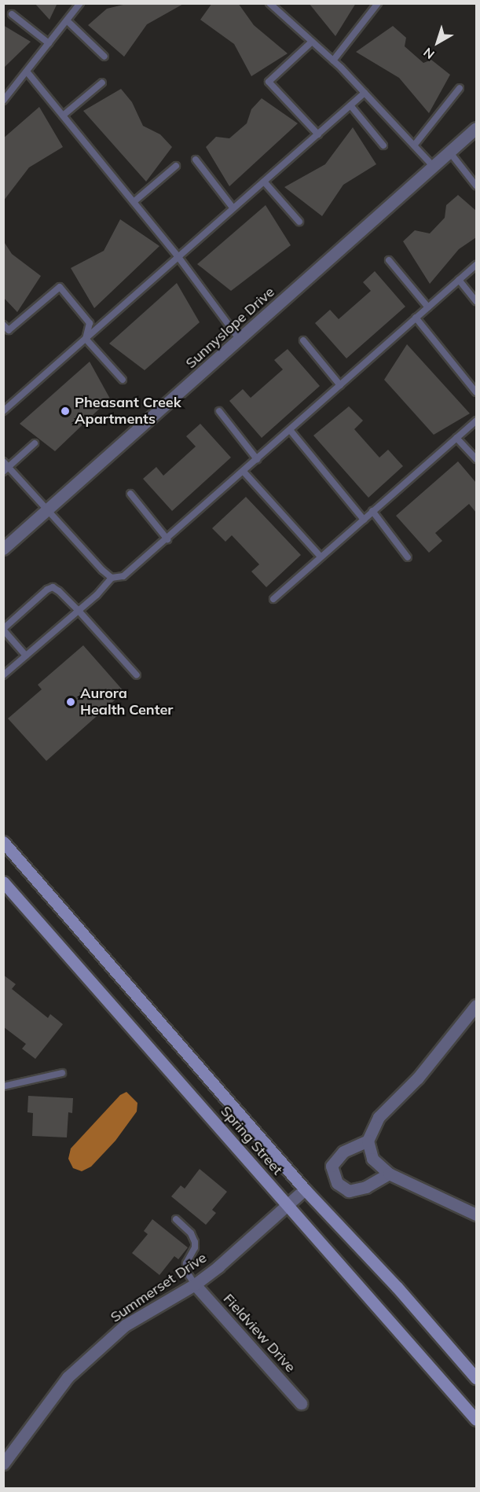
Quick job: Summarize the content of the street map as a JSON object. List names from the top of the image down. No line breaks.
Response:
{"streets":{"main road":["Spring Street"],"street":["Sunnyslope Drive","Summerset Drive","Fieldview Drive"]},"crossings":[["Spring Street","Summerset Drive"],["Summerset Drive","Fieldview Drive"]],"places":["Pheasant Creek Apartments","Aurora Health Center"],"north":"bottom left"}
